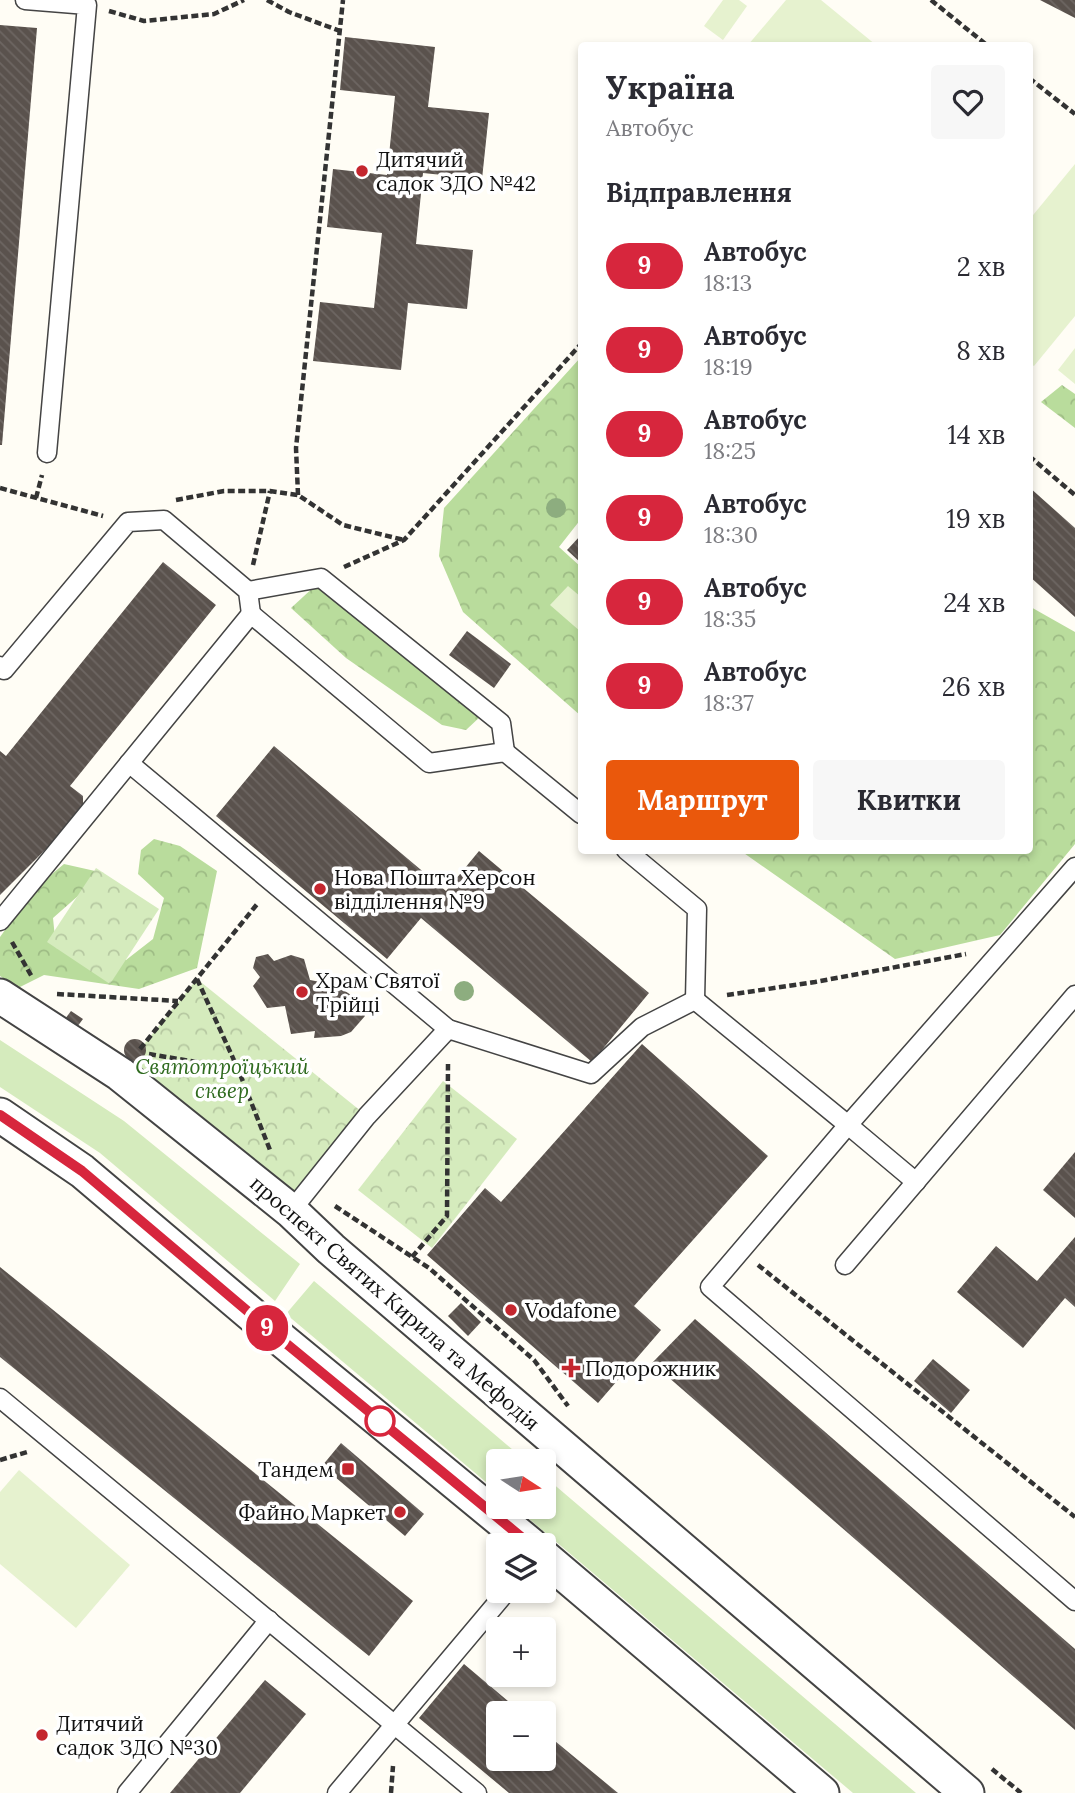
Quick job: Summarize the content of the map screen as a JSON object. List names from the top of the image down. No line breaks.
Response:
{"streets":{"street":["проспект Святих Кирила та Мефодія"]},"parks":["Святотроїцький сквер"],"places":{"other":["Дитячий садок ЗДО №42","Нова Пошта Херсон відділення №9","Храм Святої Трійці","Vodafone","Файно Маркет","Дитячий садок ЗДО №30"],"health":["Подорожник"],"transit":["Тандем"]},"lines":["bus line 9"],"north":"right","page":{"on_map":"9","heading":[["Україна","Автобус"],"Відправлення"],"list":[{"mark":"9","name":"Автобус","note":"18:13","value":"2 хв"},{"mark":"9","name":"Автобус","note":"18:19","value":"8 хв"},{"mark":"9","name":"Автобус","note":"18:25","value":"14 хв"},{"mark":"9","name":"Автобус","note":"18:30","value":"19 хв"},{"mark":"9","name":"Автобус","note":"18:35","value":"24 хв"},{"mark":"9","name":"Автобус","note":"18:37","value":"26 хв"}],"buttons":["Маршрут","Квитки"],"map_buttons":["+","−"]}}
